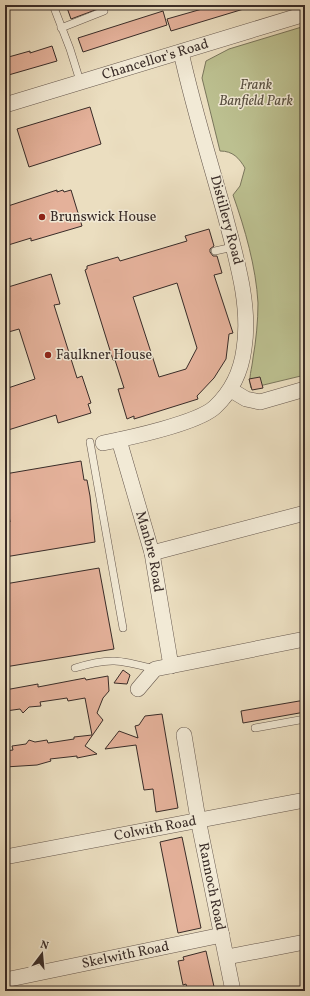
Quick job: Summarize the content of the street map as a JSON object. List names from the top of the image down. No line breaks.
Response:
{"streets":{"street":["Chancellor's Road","Distillery Road","Manbre Road","Colwith Road","Rannoch Road","Skelwith Road"]},"crossings":[["Chancellor's Road","Distillery Road"],["Distillery Road","Manbre Road"],["Colwith Road","Rannoch Road"],["Rannoch Road","Skelwith Road"]],"parks":["Frank Banfield Park"],"places":["Brunswick House","Faulkner House"],"north":"top"}
